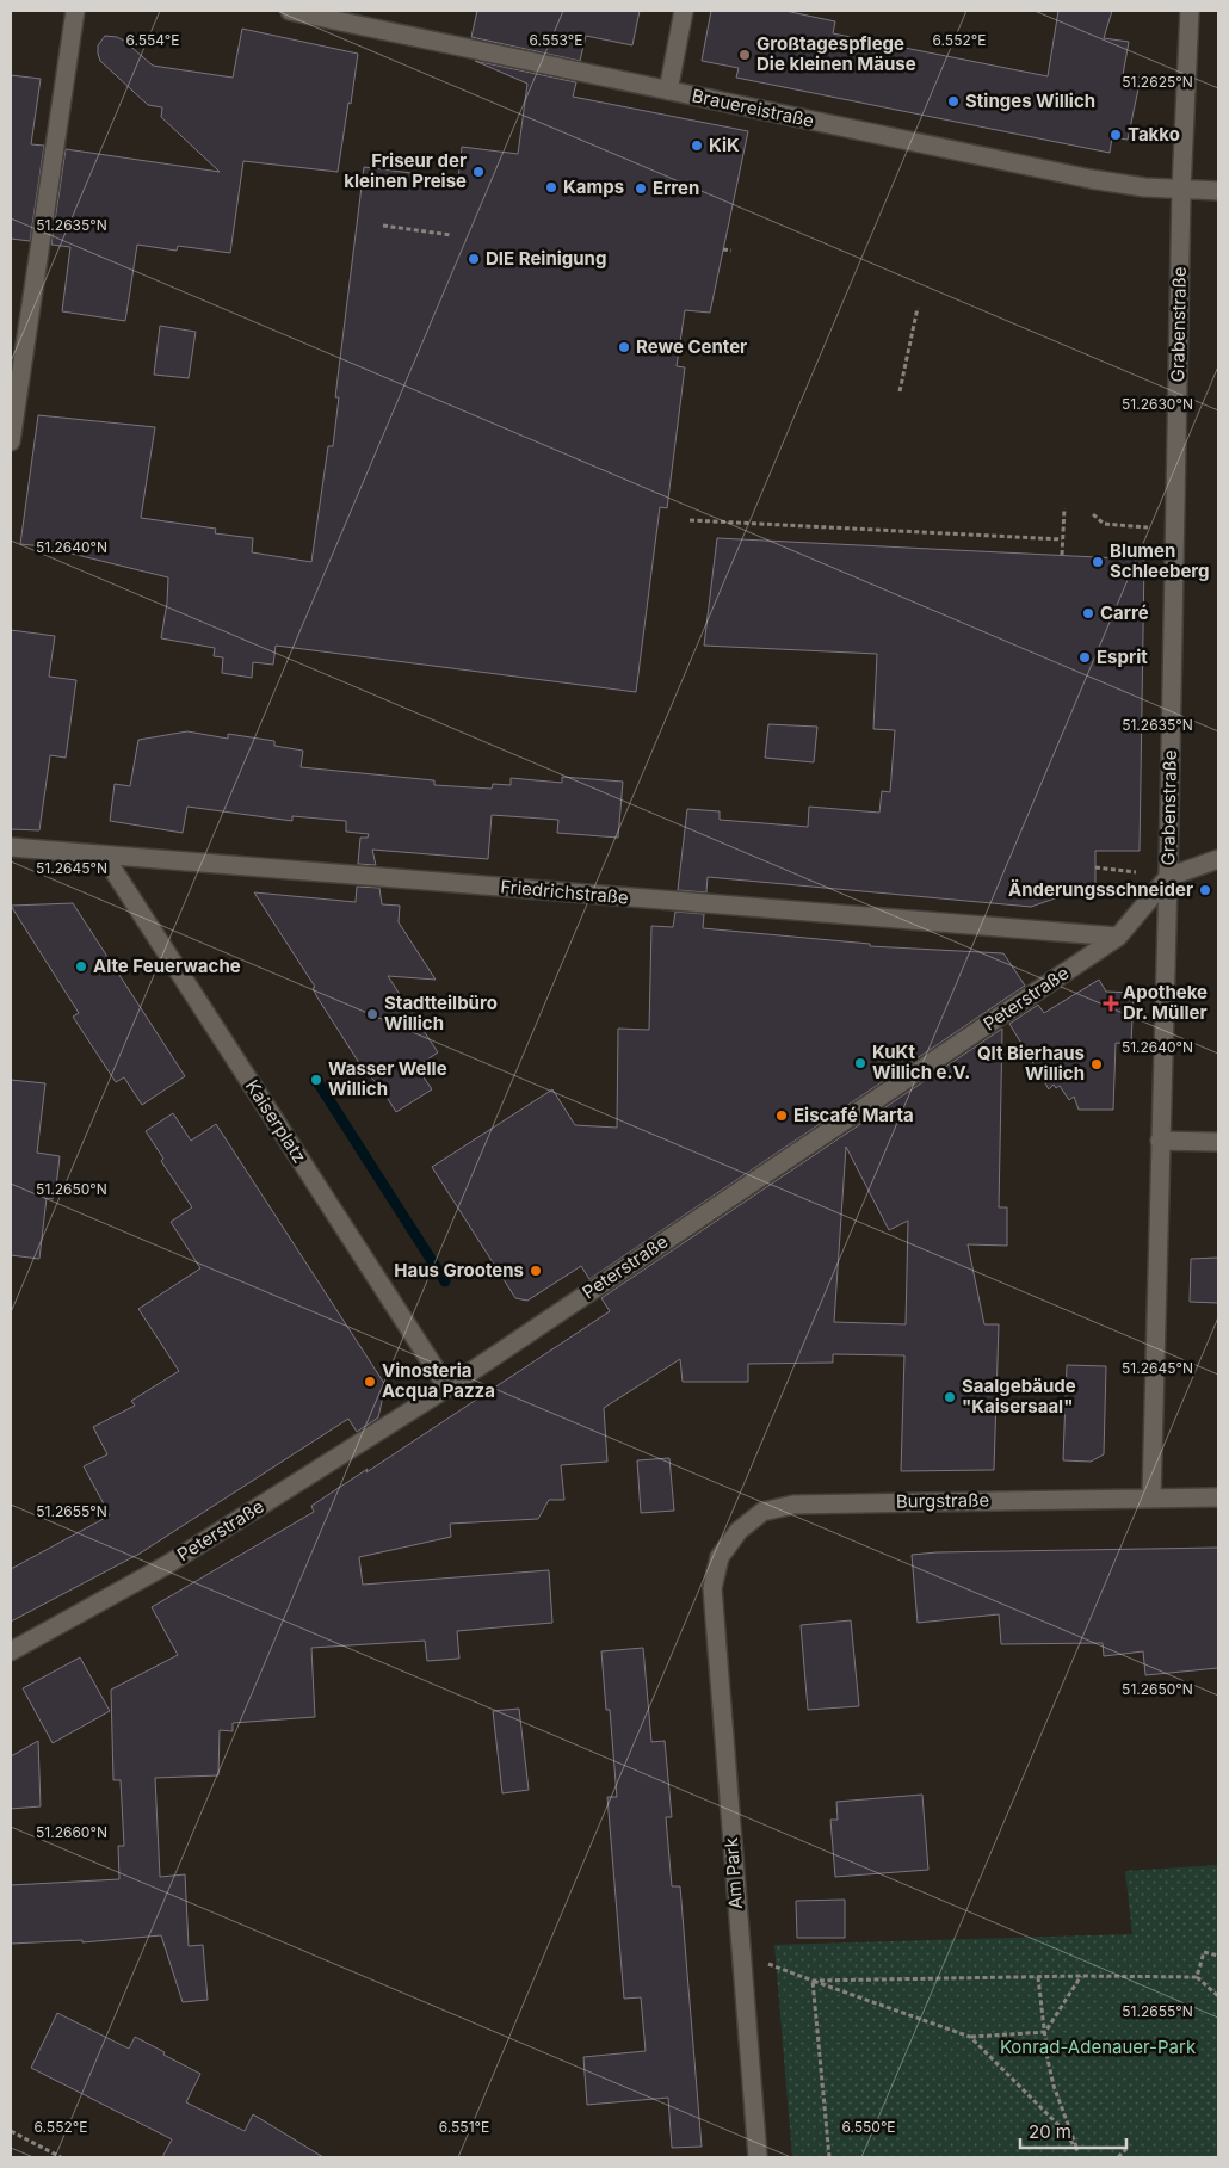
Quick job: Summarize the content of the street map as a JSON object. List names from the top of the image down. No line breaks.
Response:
{"streets":{"street":["Brauereistraße","Grabenstraße","Friedrichstraße","Peterstraße","Kaiserplatz","Burgstraße","Am Park"]},"crossings":[["Brauereistraße","Grabenstraße"],["Grabenstraße","Peterstraße"],["Grabenstraße","Burgstraße"],["Friedrichstraße","Peterstraße"],["Friedrichstraße","Kaiserplatz"],["Peterstraße","Kaiserplatz"],["Burgstraße","Am Park"]],"parks":["Konrad-Adenauer-Park"],"places":{"other":["Großtagespflege Die kleinen Mäuse","Stinges Willich","Takko","KiK","Friseur der kleinen Preise","Kamps","Erren","DIE Reinigung","Rewe Center","Blumen Schleeberg","Carré","Esprit","Änderungsschneider","Alte Feuerwache","Stadtteilbüro Willich","KuKt Willich e.V.","Qlt Bierhaus Willich","Wasser Welle Willich","Eiscafé Marta","Haus Grootens","Vinosteria Acqua Pazza","Saalgebäude \"Kaisersaal\""],"health":["Apotheke Dr. Müller"]},"scale_bar":"20 m","coordinates":["6.552°E","6.554°E","6.553°E","51.2625°N","51.2635°N","51.2630°N","51.2640°N","51.2645°N","51.2650°N","51.2655°N","51.2660°N","6.551°E","6.550°E"]}
